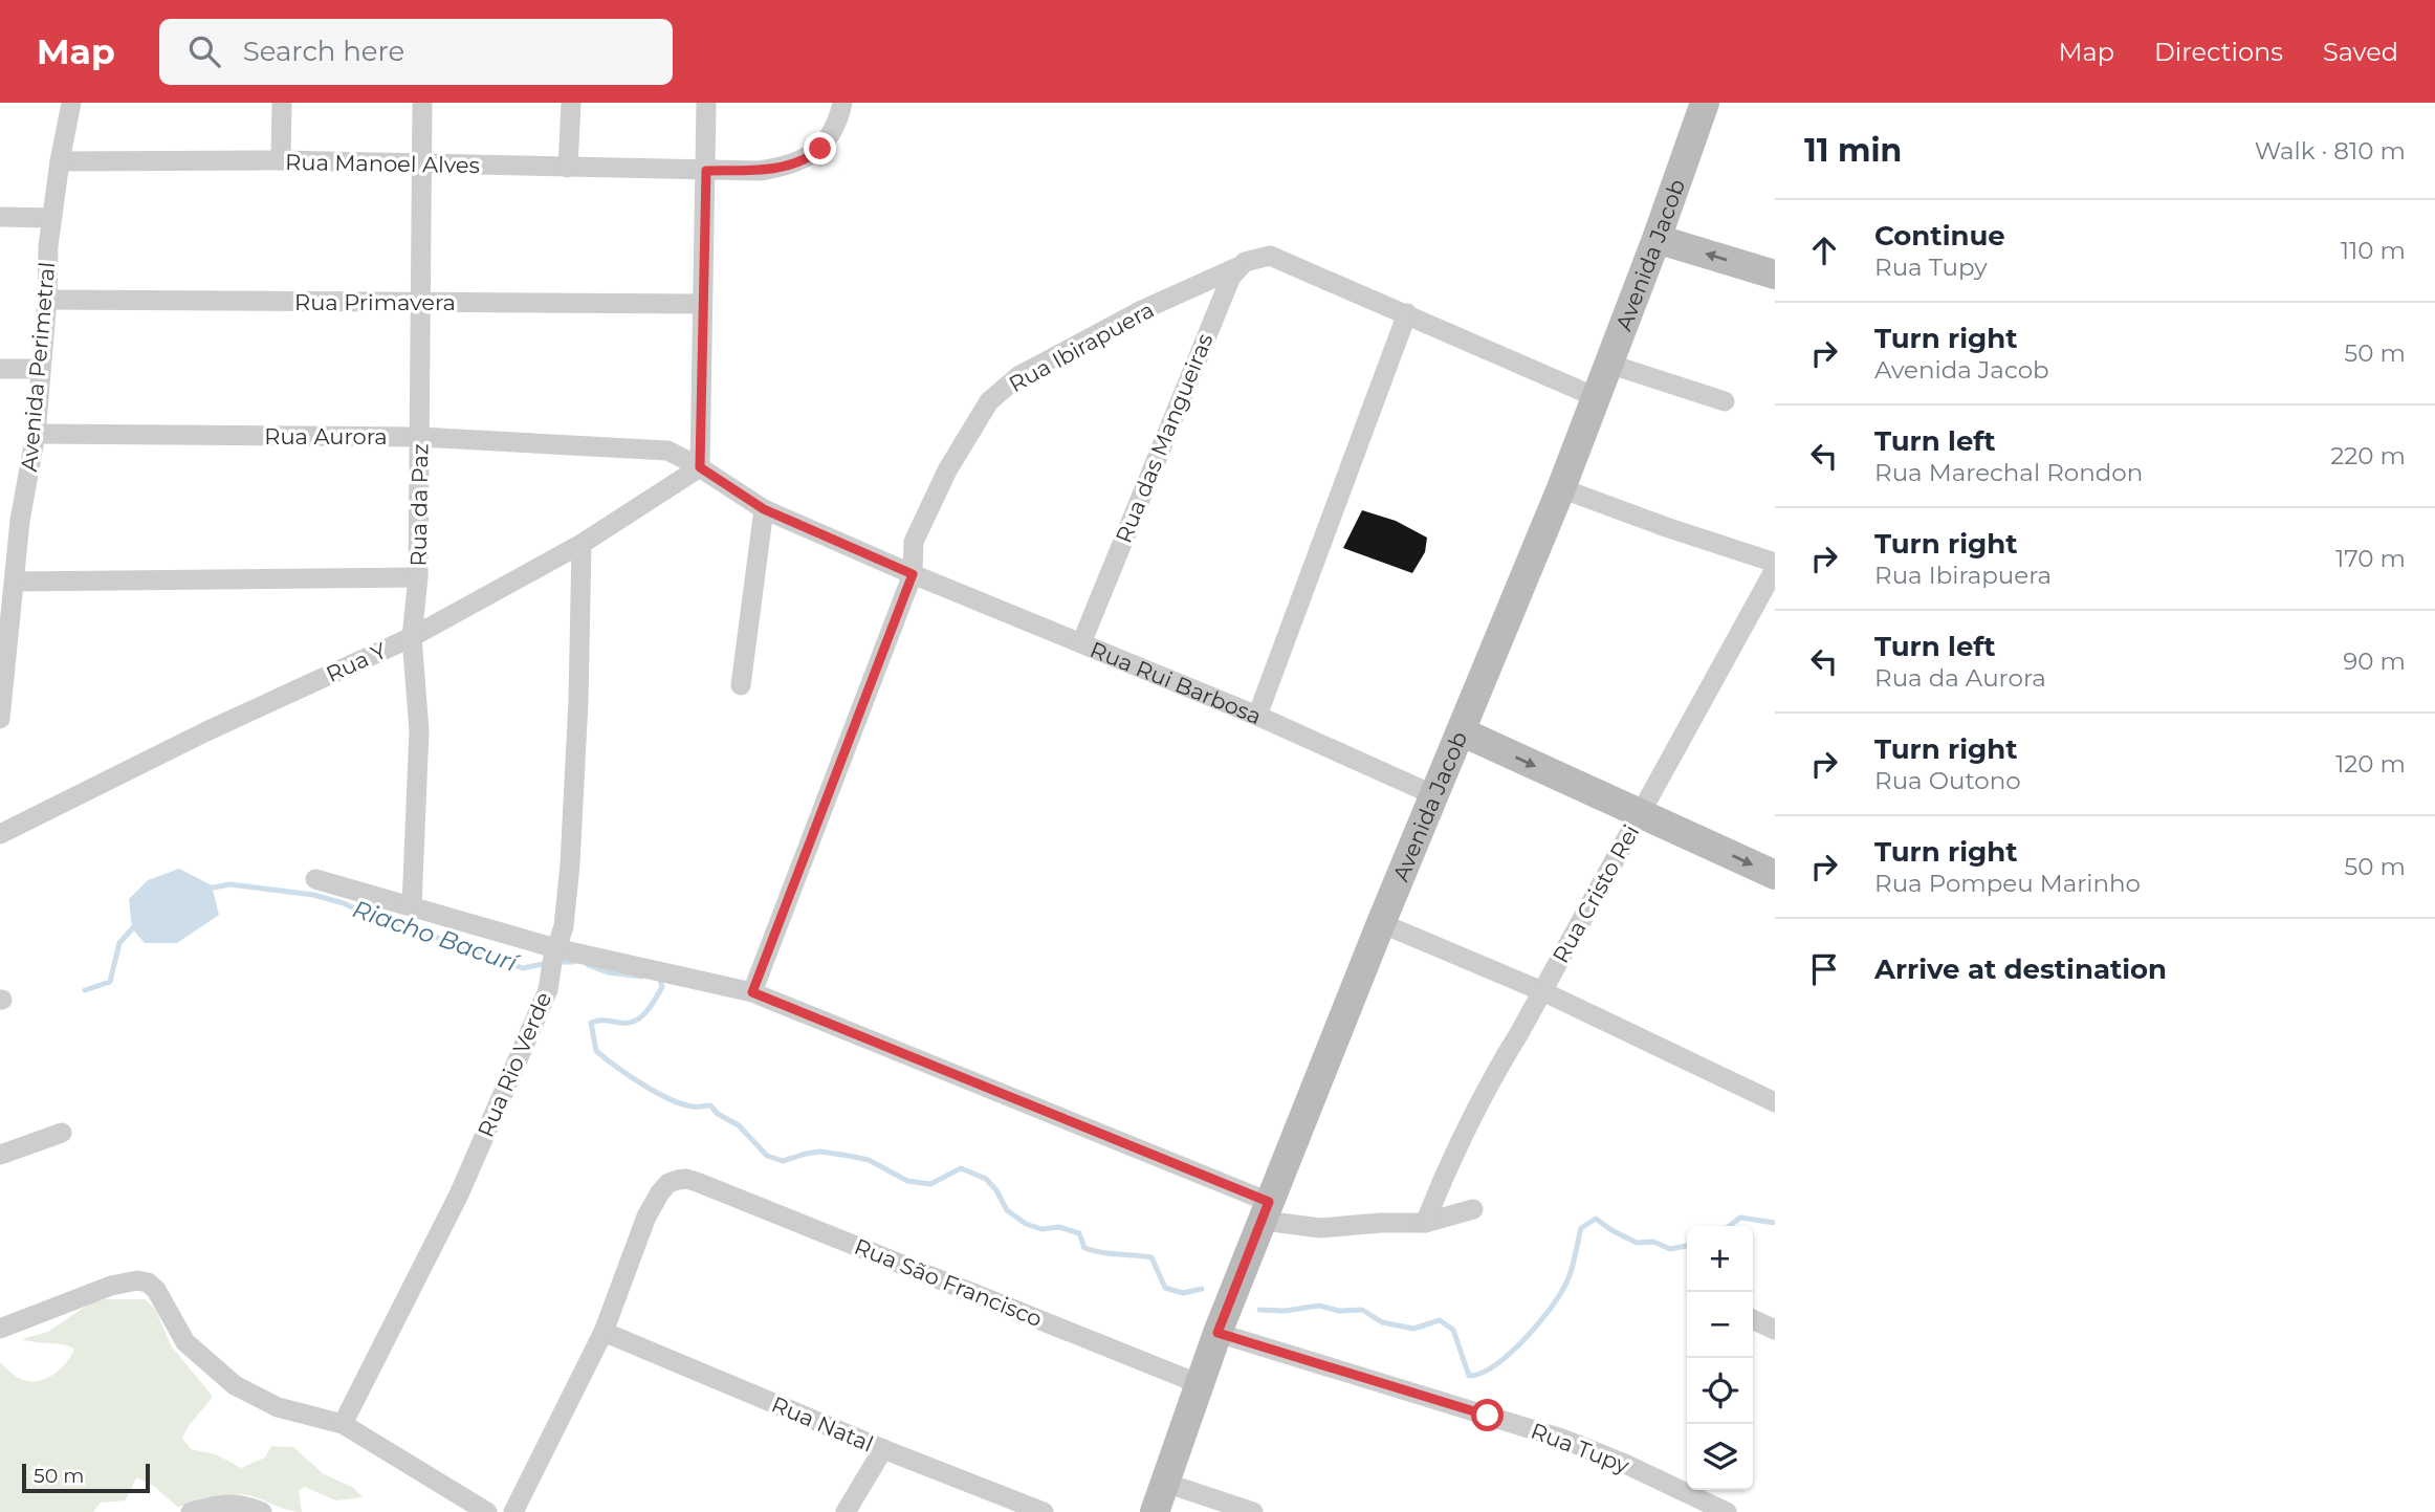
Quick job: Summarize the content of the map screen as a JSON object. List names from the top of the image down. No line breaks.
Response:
{"streets":{"main road":["Avenida Jacob"],"street":["Rua Manoel Alves","Rua Primavera","Rua Ibirapuera","Avenida Perimetral","Rua Aurora","Rua das Mangueiras","Rua da Paz","Rua Y","Rua Rui Barbosa","Rua Cristo Rei","Rua Rio Verde","Rua São Francisco","Rua Natal","Rua Tupy"]},"crossings":[["Rua Manoel Alves","Avenida Perimetral"],["Rua Manoel Alves","Rua da Paz"],["Avenida Jacob","Rua Rui Barbosa"],["Avenida Jacob","Rua São Francisco"],["Avenida Jacob","Rua Tupy"],["Rua Primavera","Avenida Perimetral"],["Rua Primavera","Rua da Paz"],["Rua Ibirapuera","Rua das Mangueiras"],["Rua Ibirapuera","Rua Rui Barbosa"],["Avenida Perimetral","Rua Aurora"],["Rua Aurora","Rua da Paz"],["Rua Aurora","Rua Y"],["Rua Aurora","Rua Rui Barbosa"],["Rua das Mangueiras","Rua Rui Barbosa"],["Rua da Paz","Rua Y"],["Rua Y","Rua Rio Verde"],["Rua São Francisco","Rua Natal"]],"water":["Riacho Bacurí"],"scale_bar":"50 m","page":{"header":"Map","search":"Search here","nav":["Map","Directions","Saved"],"heading":["11 min","Walk · 810 m"],"list":[["Continue","Rua Tupy","110 m"],["Turn right","Avenida Jacob","50 m"],["Turn left","Rua Marechal Rondon","220 m"],["Turn right","Rua Ibirapuera","170 m"],["Turn left","Rua da Aurora","90 m"],["Turn right","Rua Outono","120 m"],["Turn right","Rua Pompeu Marinho","50 m"],"Arrive at destination"],"map_buttons":["+","−"],"scale":"50 m"}}
